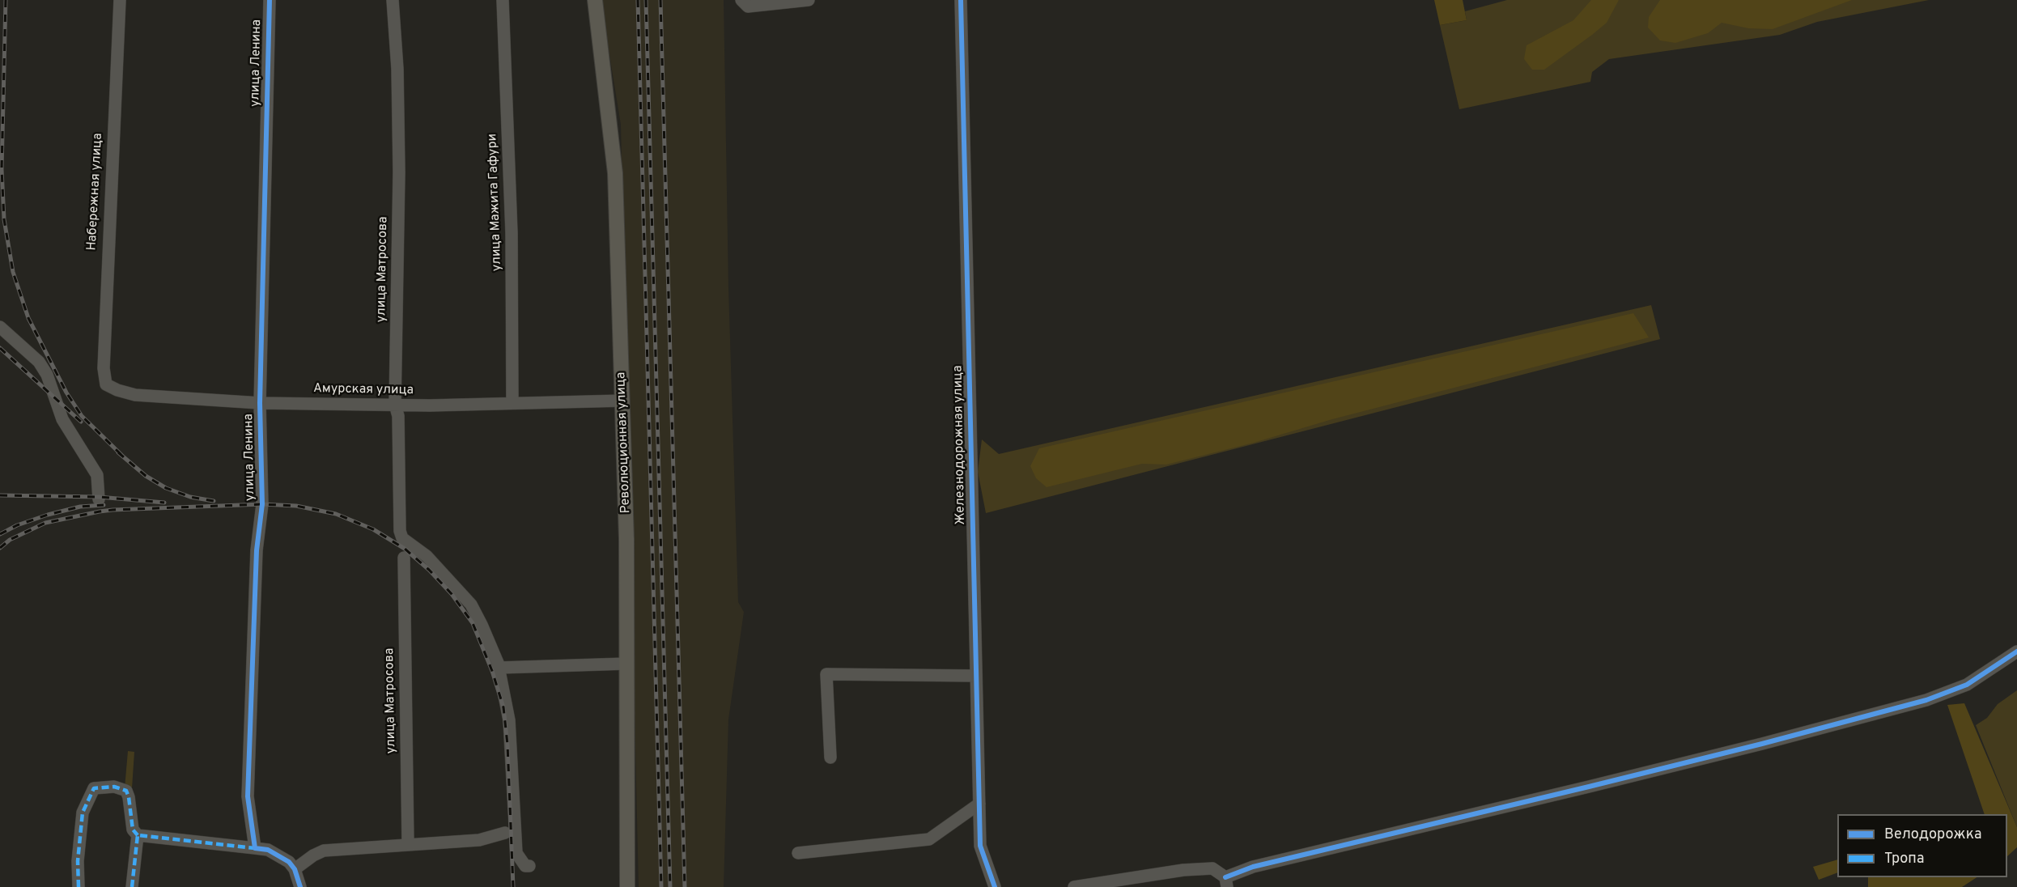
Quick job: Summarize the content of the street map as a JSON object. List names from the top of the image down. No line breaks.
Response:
{"streets":{"main road":["Революционная улица"],"street":["улица Ленина","Набережная улица","улица Мажита Гафури","улица Матросова","Амурская улица","Железнодорожная улица"]},"crossings":[["улица Ленина","Амурская улица"],["Набережная улица","Амурская улица"],["улица Мажита Гафури","Амурская улица"],["улица Матросова","Амурская улица"],["Амурская улица","Революционная улица"]],"legend":["Велодорожка","Тропа"]}
